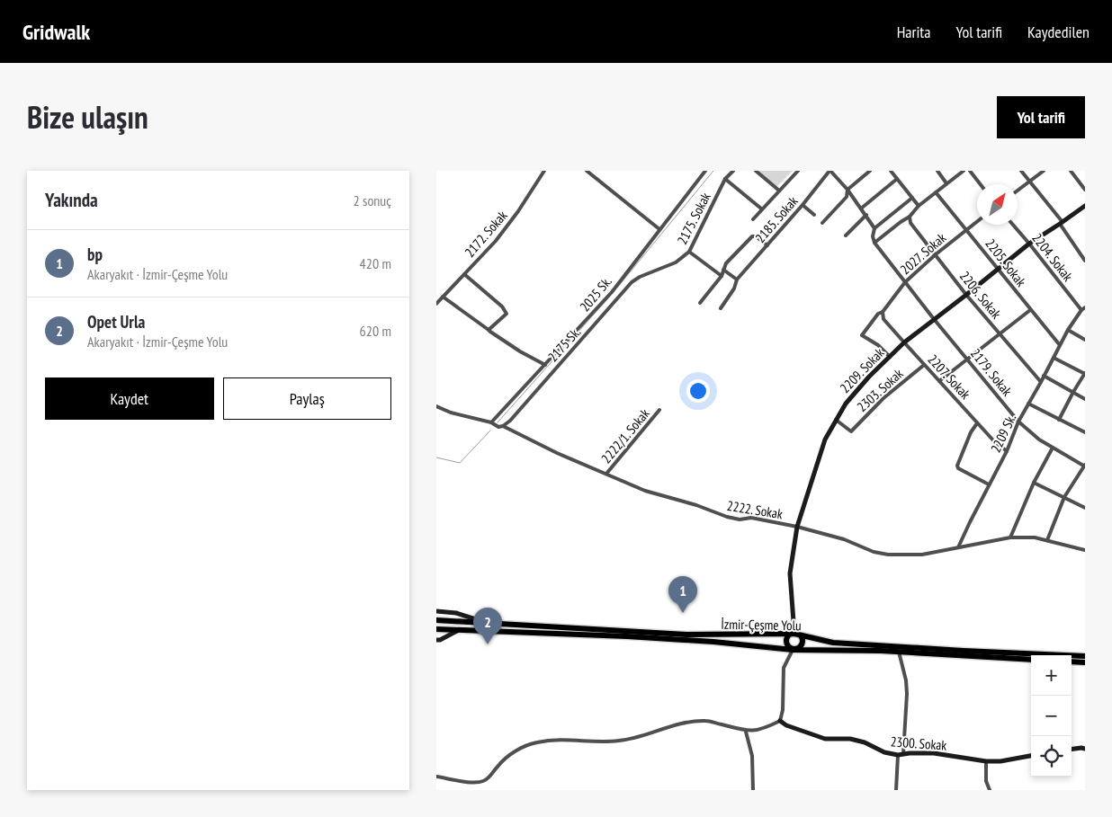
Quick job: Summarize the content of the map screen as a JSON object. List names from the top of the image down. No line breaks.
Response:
{"streets":{"highway":["İzmir-Çeşme Yolu"],"street":["2175. Sokak","2185. Sokak","2172. Sokak","2027. Sokak","2204. Sokak","2205. Sokak","2025 Sk.","2206. Sokak","2175 Sk.","2209. Sokak","2179. Sokak","2207. Sokak","2303. Sokak","2209 Sk.","2222/1. Sokak","2222. Sokak","2300. Sokak"]},"crossings":[["2175. Sokak","2175 Sk."],["2027. Sokak","2205. Sokak"],["2027. Sokak","2206. Sokak"],["2027. Sokak","2209. Sokak"],["2027. Sokak","2179. Sokak"],["2027. Sokak","2207. Sokak"],["2204. Sokak","2209. Sokak"],["2204. Sokak","2209 Sk."],["2205. Sokak","2209. Sokak"],["2205. Sokak","2209 Sk."],["2025 Sk.","2222. Sokak"],["2206. Sokak","2209. Sokak"],["2206. Sokak","2209 Sk."],["2175 Sk.","2222. Sokak"],["2209. Sokak","2179. Sokak"],["2209. Sokak","2207. Sokak"],["2209. Sokak","2303. Sokak"],["2209. Sokak","2222. Sokak"],["2209. Sokak","İzmir-Çeşme Yolu"],["2179. Sokak","2209 Sk."],["2207. Sokak","2303. Sokak"],["2207. Sokak","2209 Sk."],["2209 Sk.","2222. Sokak"],["2222/1. Sokak","2222. Sokak"]],"north":"top right","page":{"header":"Gridwalk","nav":["Harita","Yol tarifi","Kaydedilen"],"title":"Bize ulaşın","buttons":["Yol tarifi",["Kaydet","Paylaş"]],"heading":["Yakında","2 sonuç"],"list":[{"mark":"1","name":"bp","note":"Akaryakıt · İzmir-Çeşme Yolu","value":"420 m"},{"mark":"2","name":"Opet Urla","note":"Akaryakıt · İzmir-Çeşme Yolu","value":"620 m"}],"pins":["1","2"],"map_buttons":["+","−"]}}
